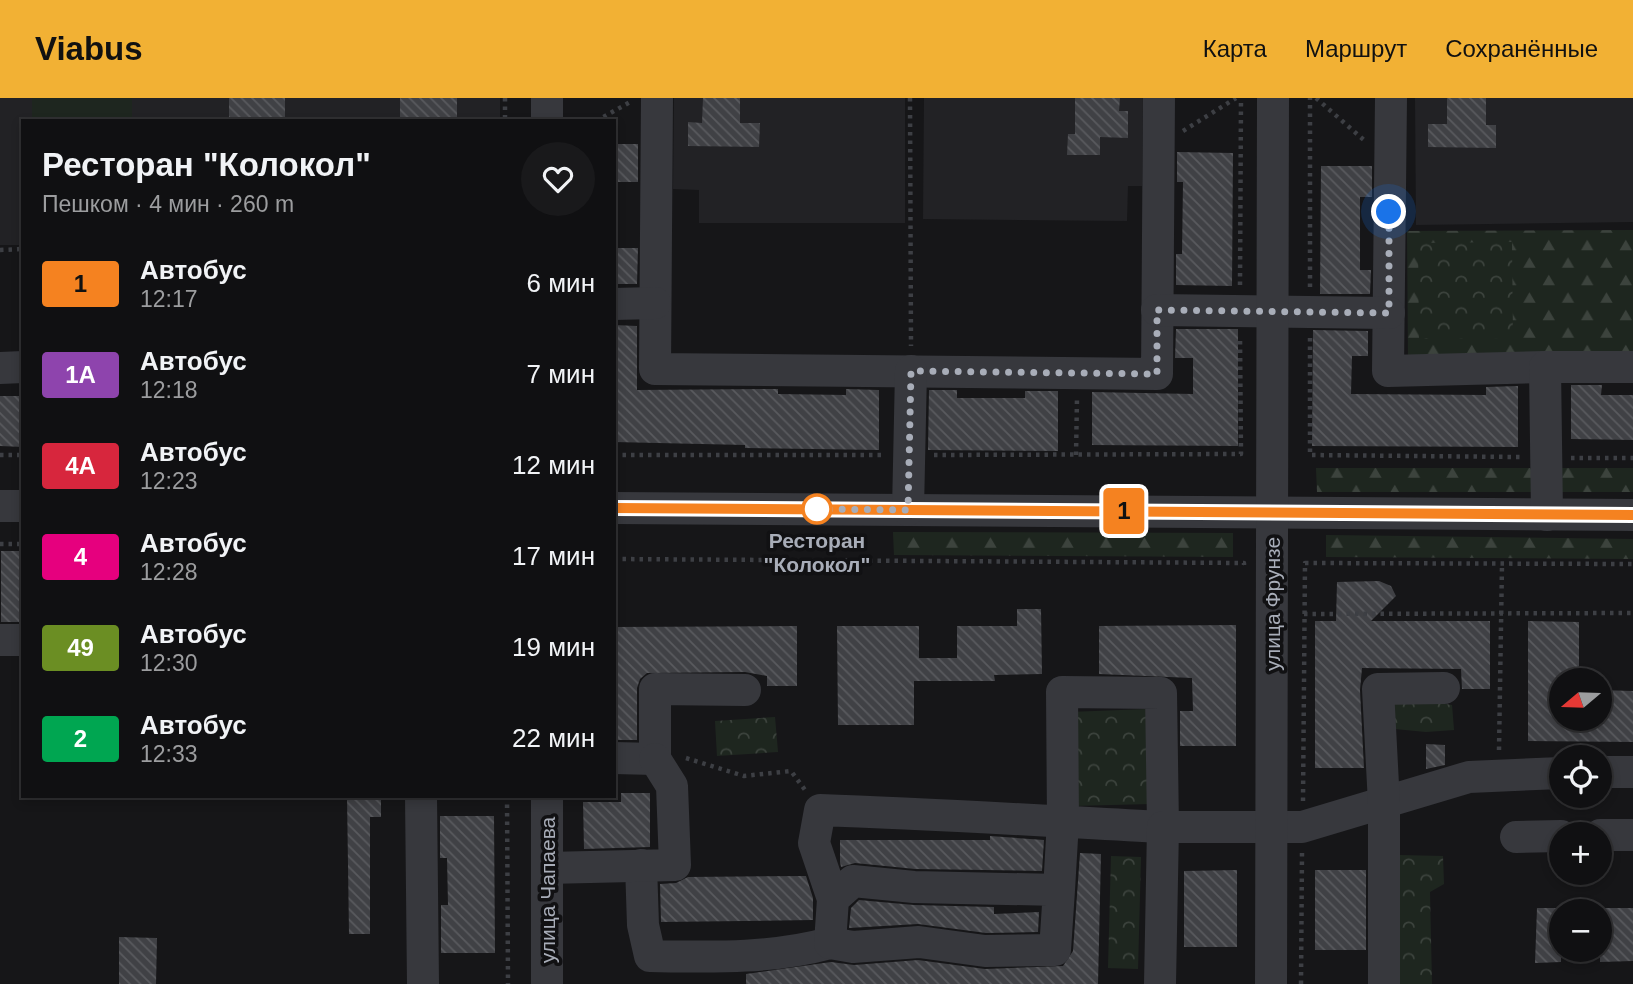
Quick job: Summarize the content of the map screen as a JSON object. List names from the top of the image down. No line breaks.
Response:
{"streets":{"street":["улица Фрунзе","улица Чапаева"]},"places":["Ресторан \"Колокол\""],"lines":["bus line 1"],"north":"left","page":{"header":"Viabus","nav":["Карта","Маршрут","Сохранённые"],"on_map":"1","heading":["Ресторан \"Колокол\"","Пешком · 4 мин · 260 m"],"list":[{"mark":"1","name":"Автобус","note":"12:17","value":"6 мин"},{"mark":"1А","name":"Автобус","note":"12:18","value":"7 мин"},{"mark":"4А","name":"Автобус","note":"12:23","value":"12 мин"},{"mark":"4","name":"Автобус","note":"12:28","value":"17 мин"},{"mark":"49","name":"Автобус","note":"12:30","value":"19 мин"},{"mark":"2","name":"Автобус","note":"12:33","value":"22 мин"}],"map_buttons":["+","−"]}}
